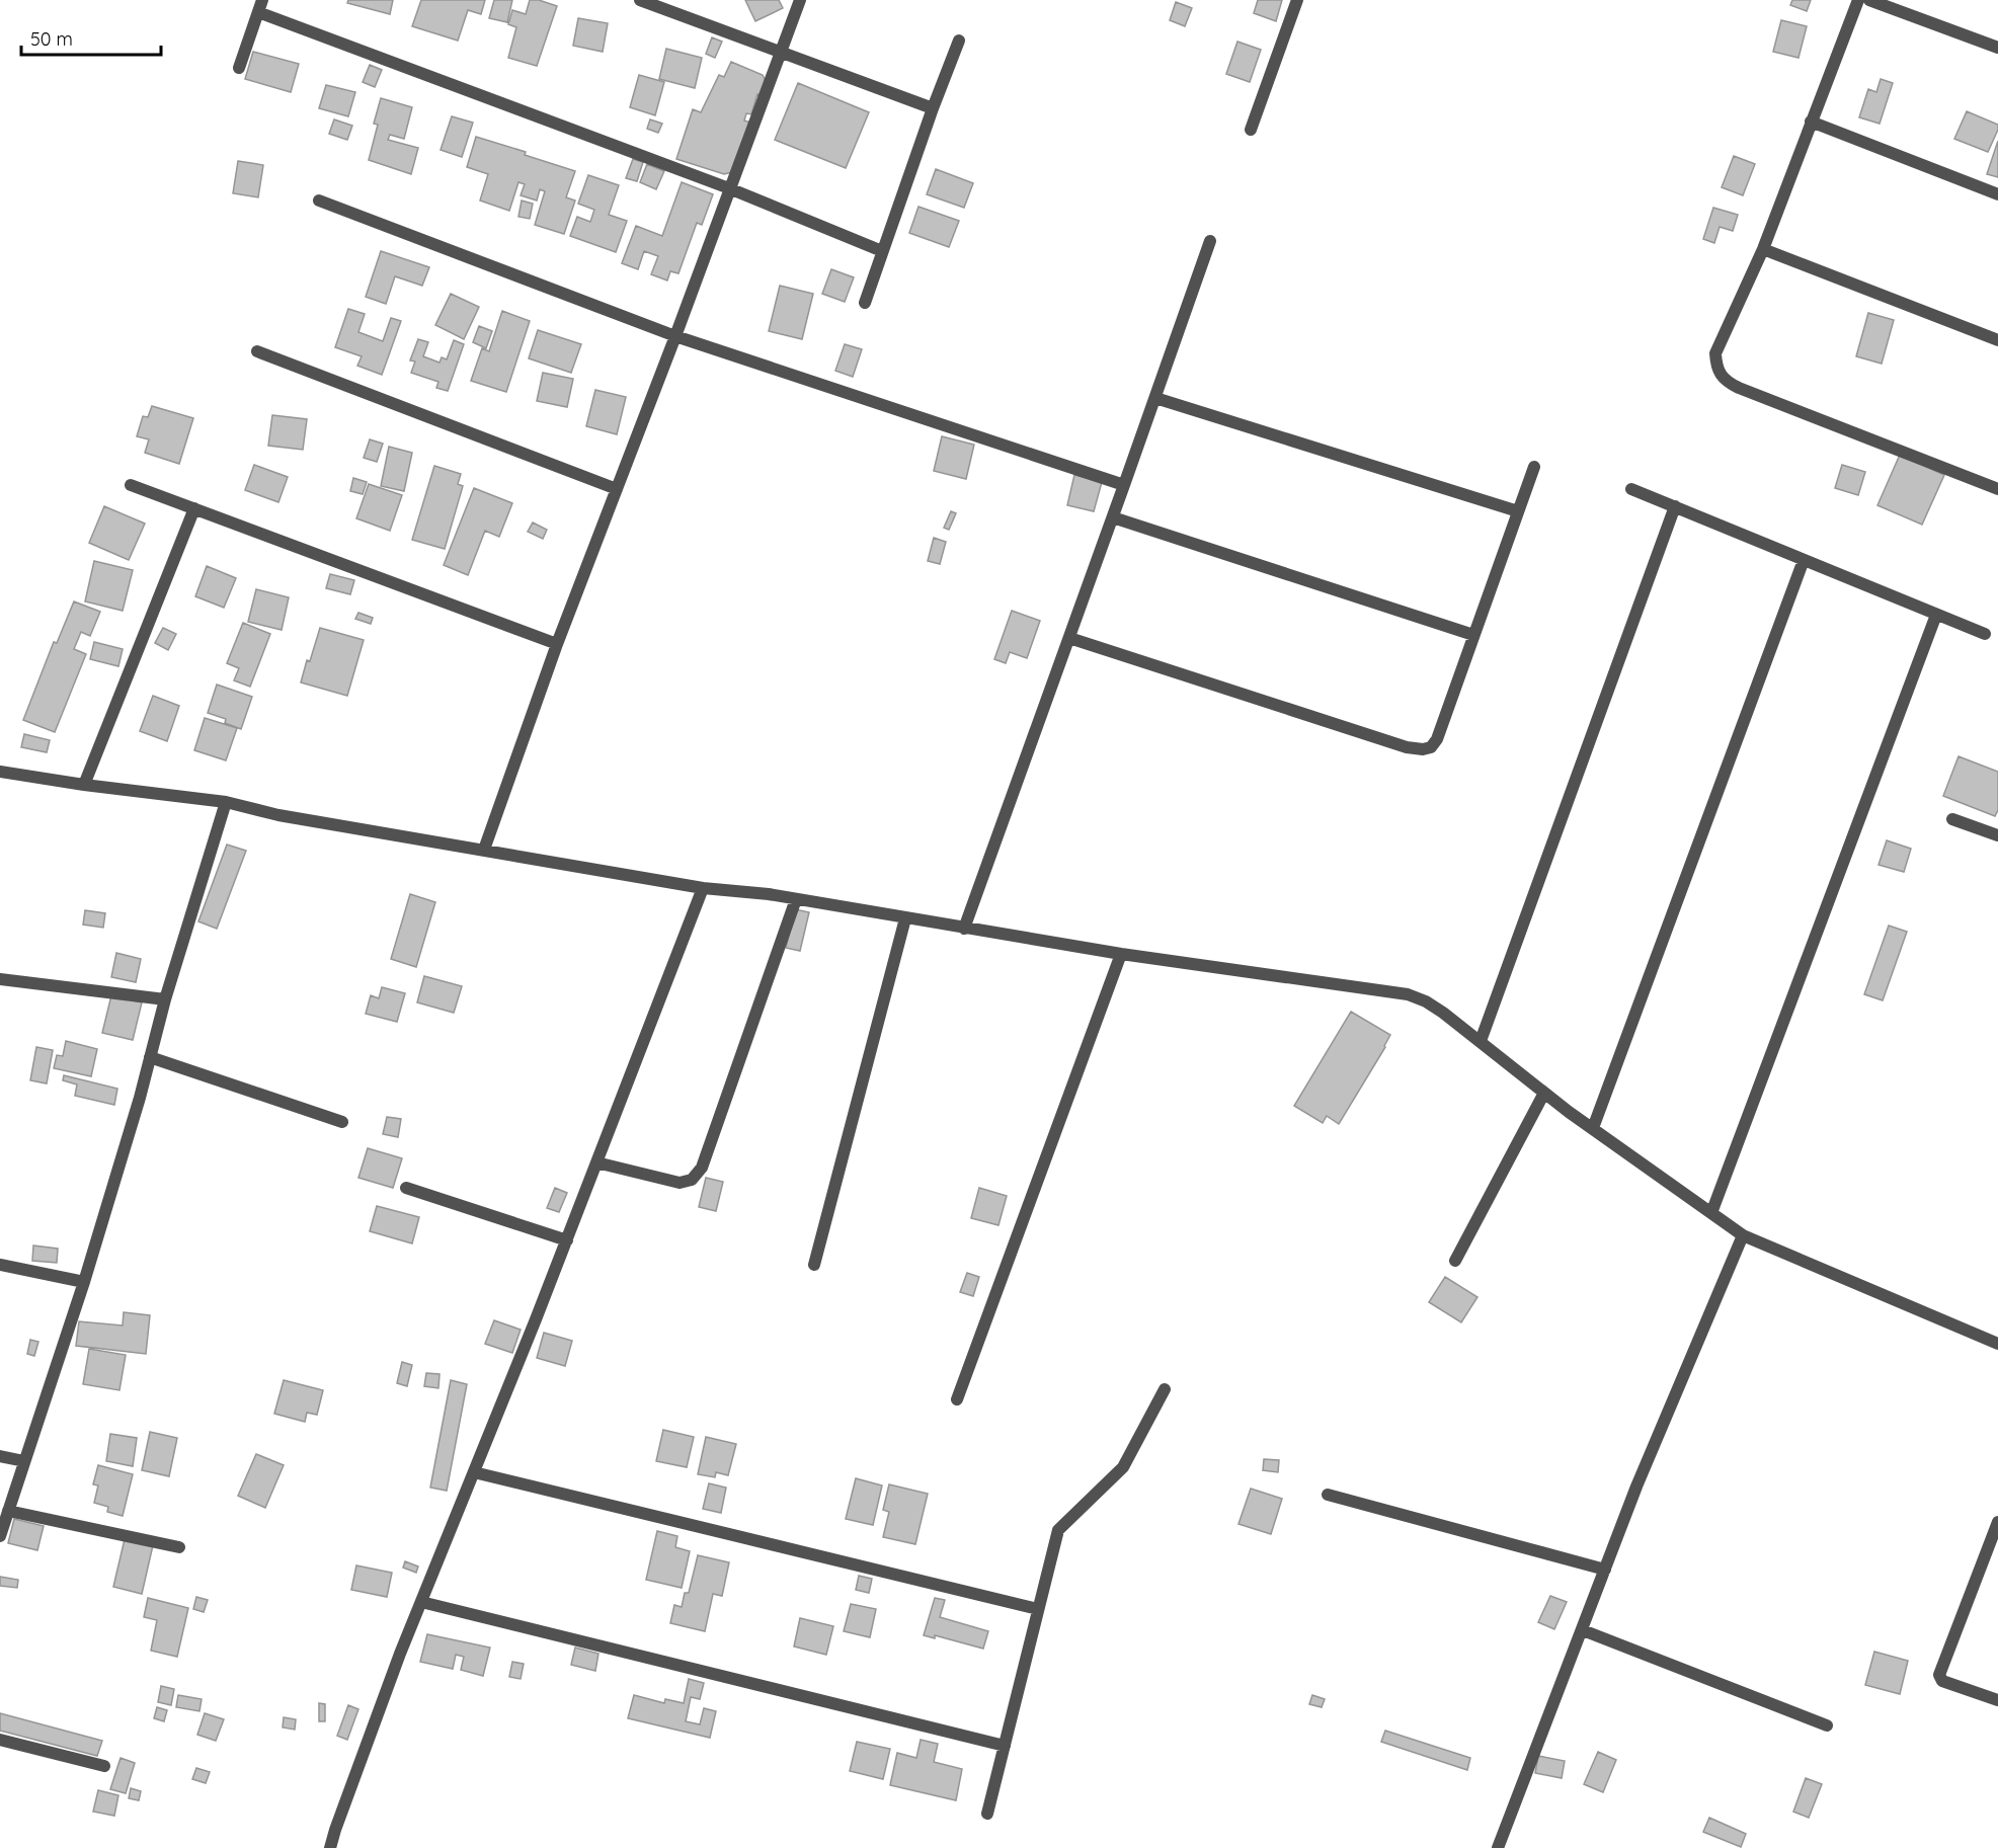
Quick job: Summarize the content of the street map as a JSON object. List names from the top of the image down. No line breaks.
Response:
{"scale_bar":"50 m"}
